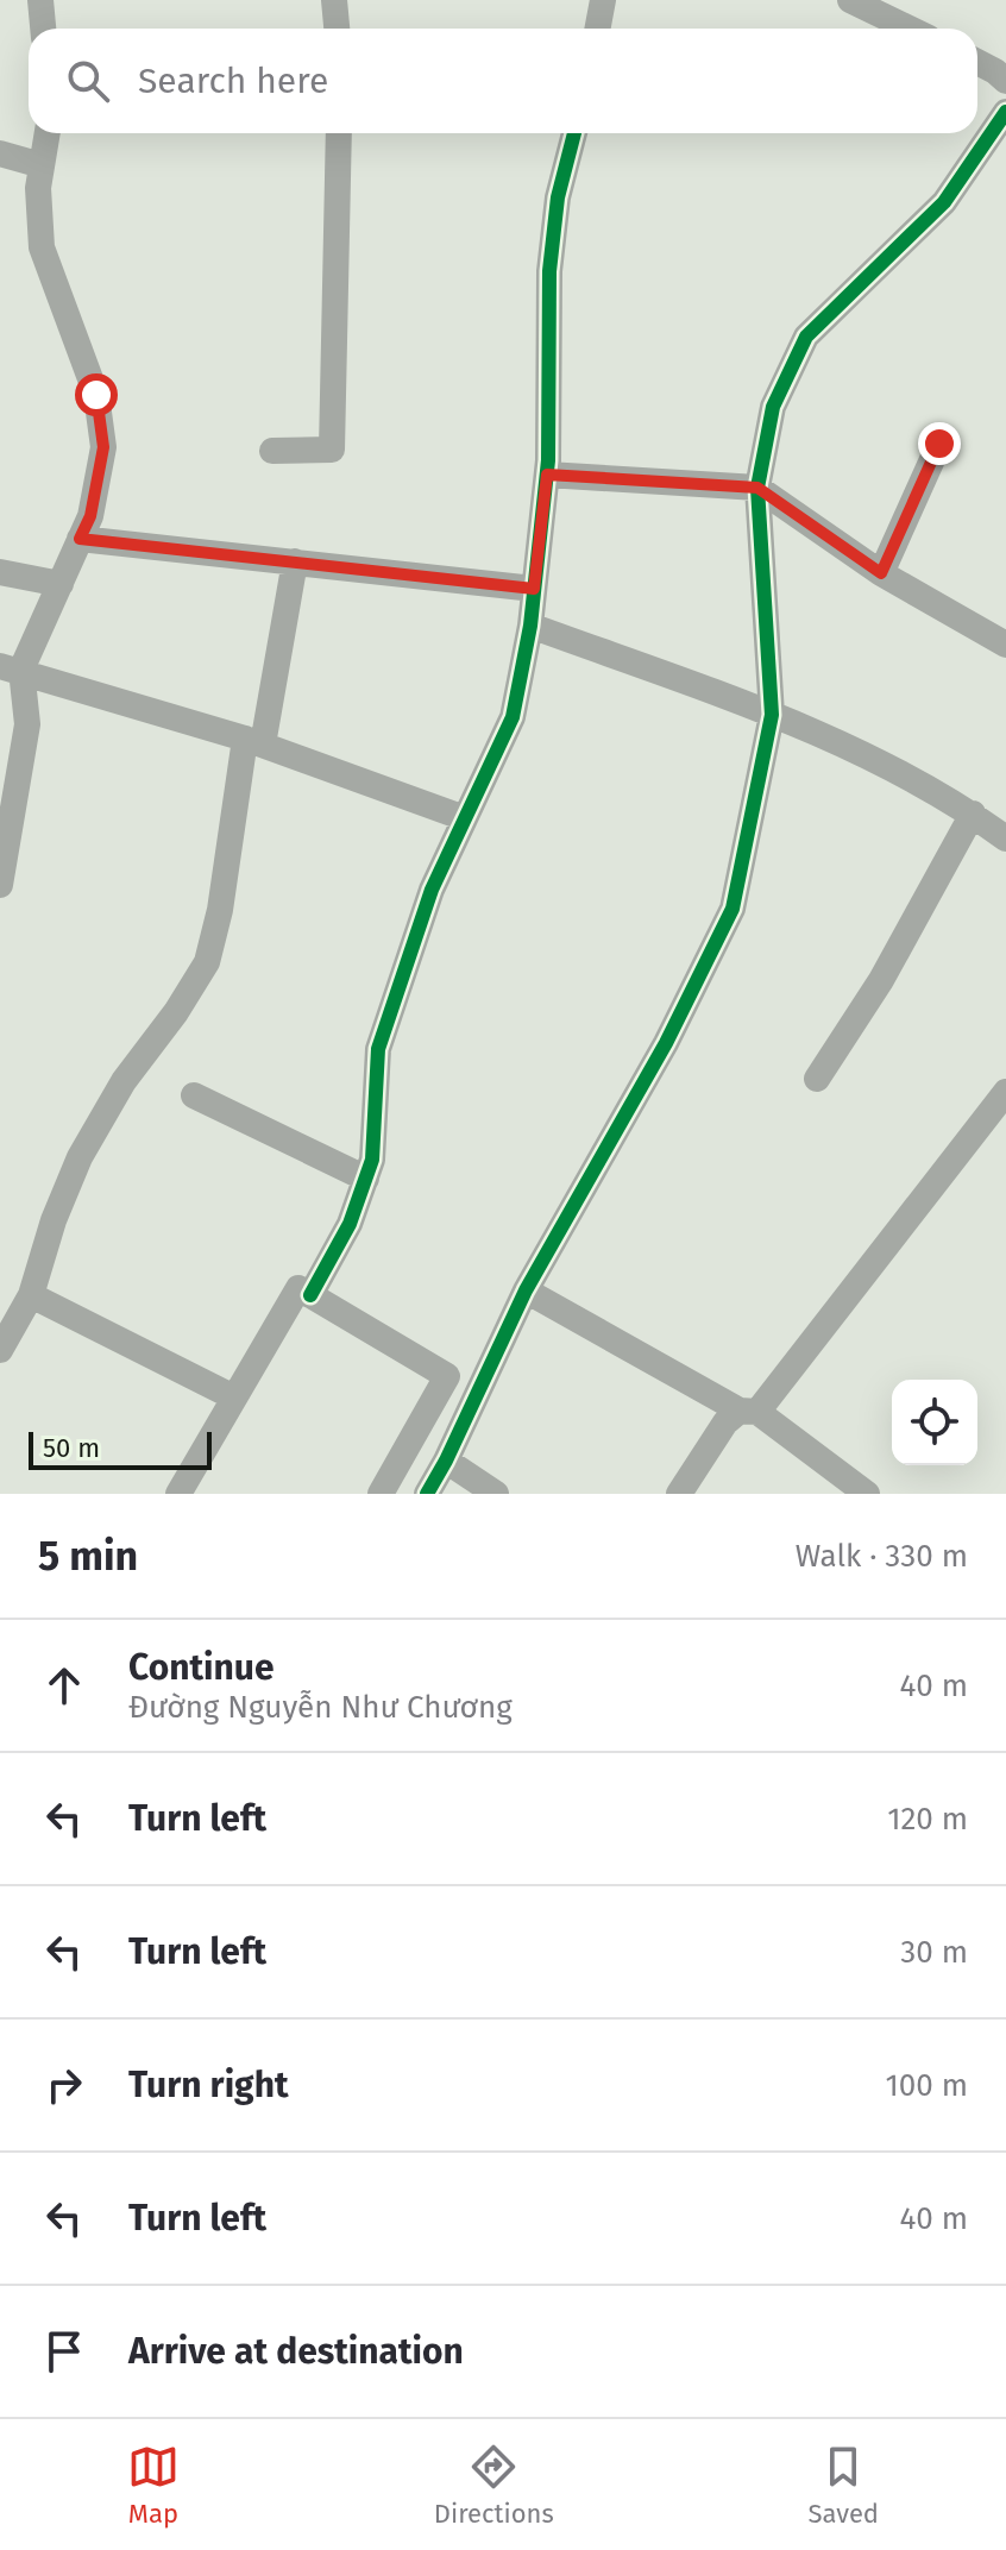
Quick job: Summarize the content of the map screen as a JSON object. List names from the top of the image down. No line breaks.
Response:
{"scale_bar":"50 m","page":{"search":"Search here","scale":"50 m","heading":["5 min","Walk · 330 m"],"list":[["Continue","Đường Nguyễn Như Chương","40 m"],["Turn left","120 m"],["Turn left","30 m"],["Turn right","100 m"],["Turn left","40 m"],"Arrive at destination"],"nav":["Map","Directions","Saved"]}}
